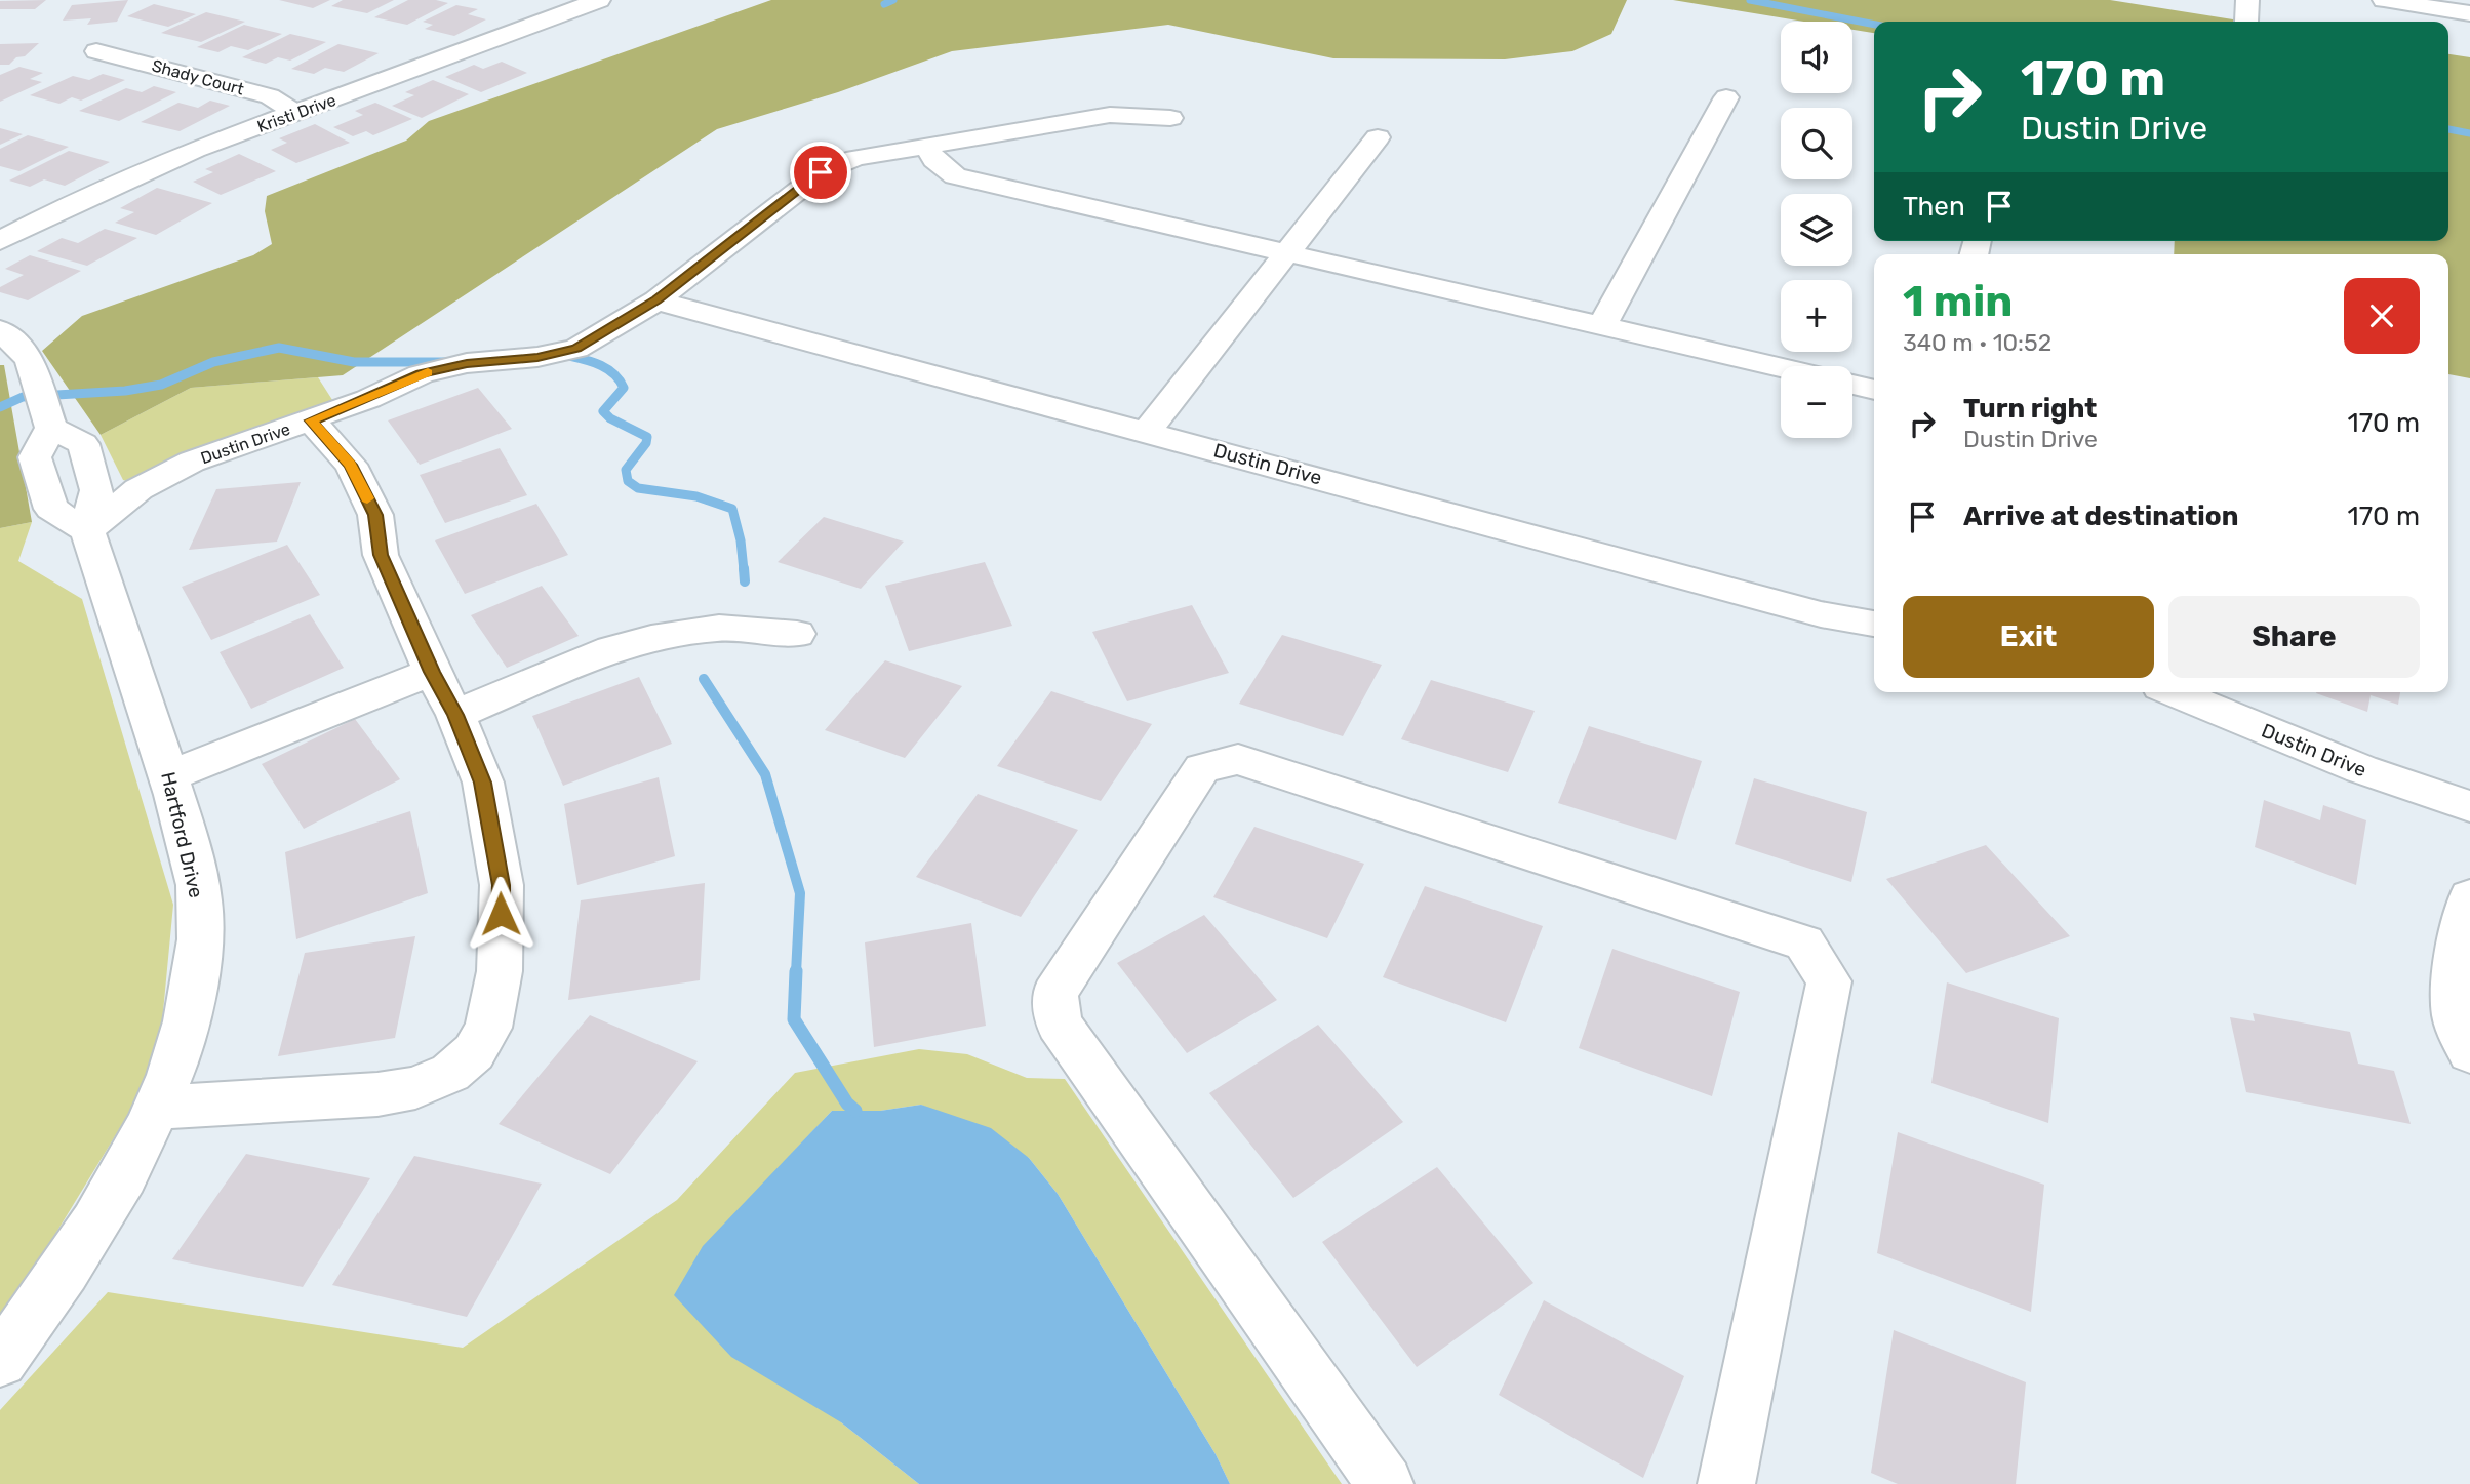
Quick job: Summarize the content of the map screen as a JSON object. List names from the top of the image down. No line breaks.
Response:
{"streets":{"street":["Shady Court","Kristi Drive","Dustin Drive","Hartford Drive"]},"crossings":[["Shady Court","Kristi Drive"],["Dustin Drive","Hartford Drive"]],"page":{"map_buttons":["+","−"],"turn":["170 m","Dustin Drive"],"then":"Then","heading":["1 min","340 m · 10:52"],"list":[{"name":"Turn right","note":"Dustin Drive","value":"170 m"},{"name":"Arrive at destination","value":"170 m"}],"buttons":["Exit","Share"]}}
